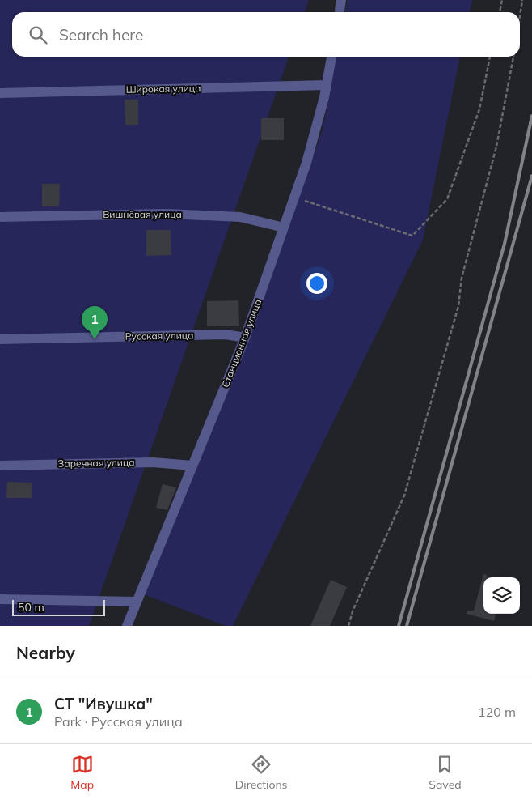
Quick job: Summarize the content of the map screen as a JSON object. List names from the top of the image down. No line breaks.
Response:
{"streets":{"street":["Широкая улица","Вишнёвая улица","Русская улица","Станционная улица","Заречная улица"]},"crossings":[["Широкая улица","Станционная улица"],["Вишнёвая улица","Станционная улица"],["Русская улица","Станционная улица"],["Станционная улица","Заречная улица"]],"scale_bar":"50 m","page":{"search":"Search here","pins":"1","scale":"50 m","heading":"Nearby","list":[{"mark":"1","name":"СТ \"Ивушка\"","note":"Park · Русская улица","value":"120 m"}],"nav":["Map","Directions","Saved"]}}
